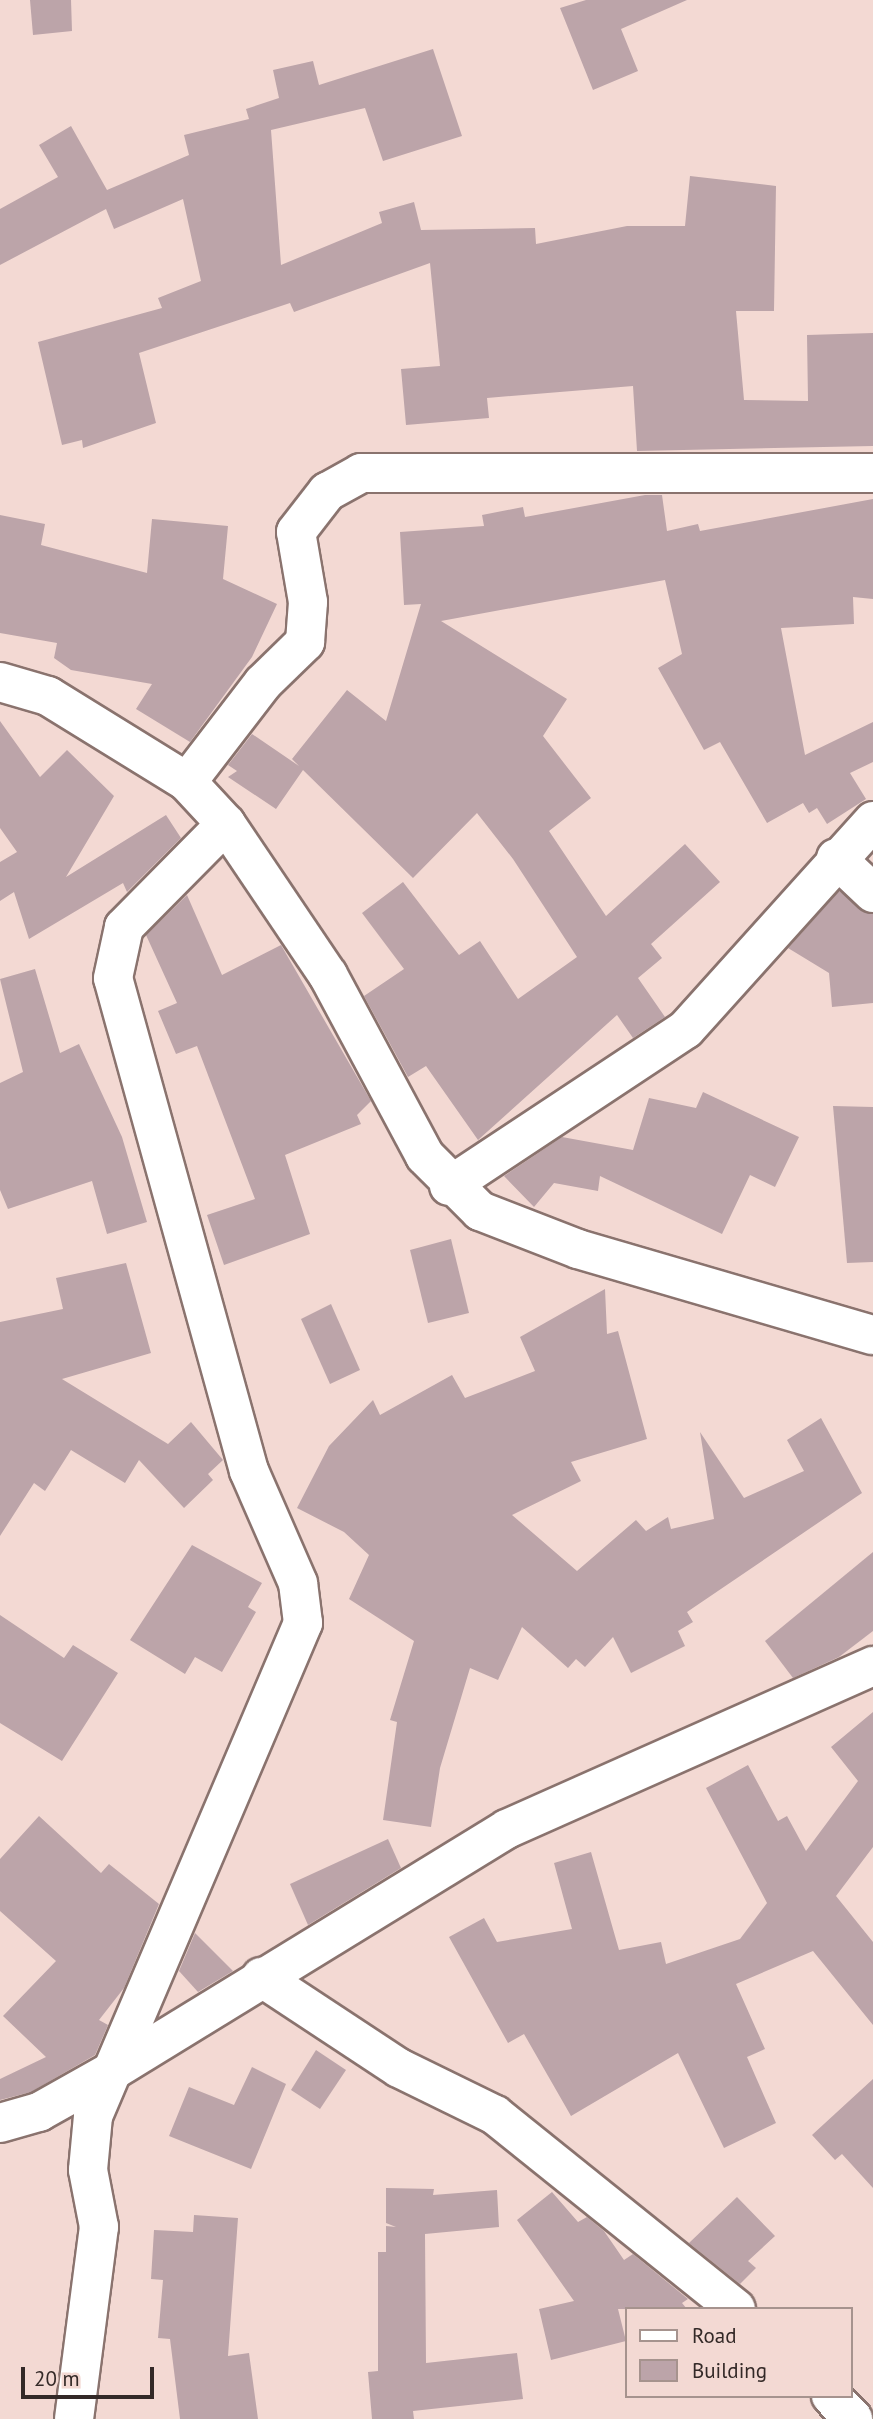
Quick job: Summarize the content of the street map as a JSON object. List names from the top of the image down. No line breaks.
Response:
{"legend":["Road","Building"],"scale_bar":"20 m"}
